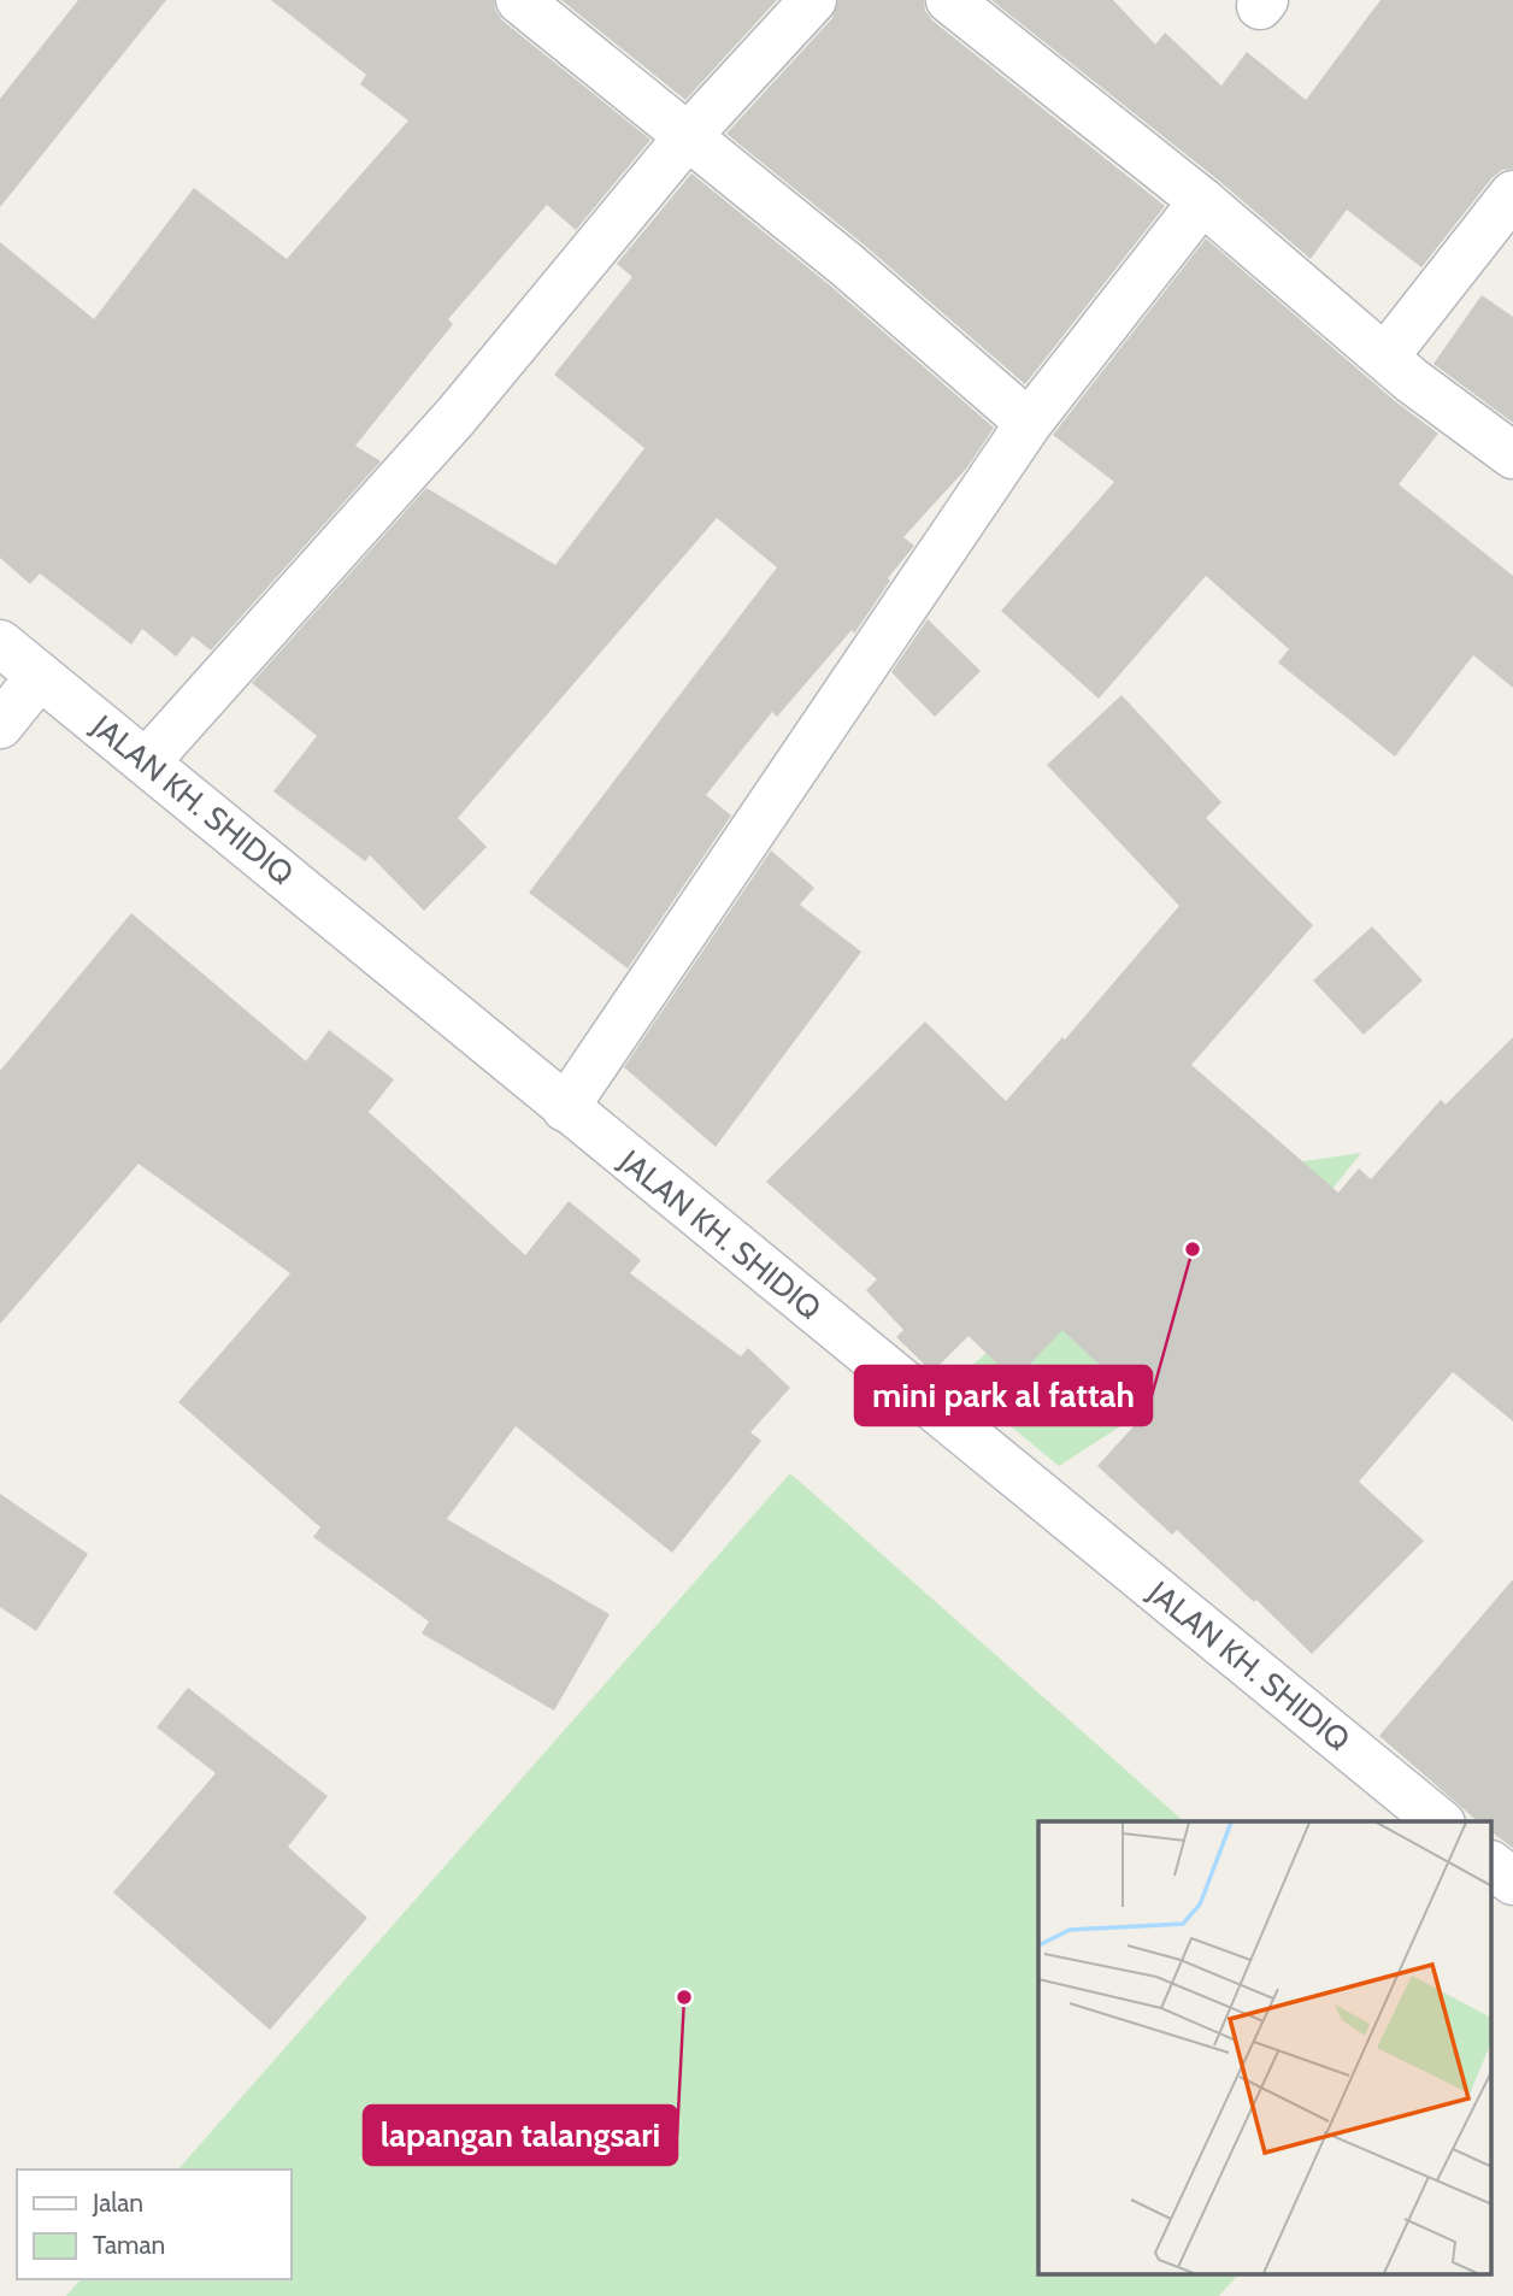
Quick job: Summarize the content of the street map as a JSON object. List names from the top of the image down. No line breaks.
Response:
{"streets":{"street":["JALAN KH. SHIDIQ"]},"places":["mini park al fattah","lapangan talangsari"],"legend":["Jalan","Taman"]}
